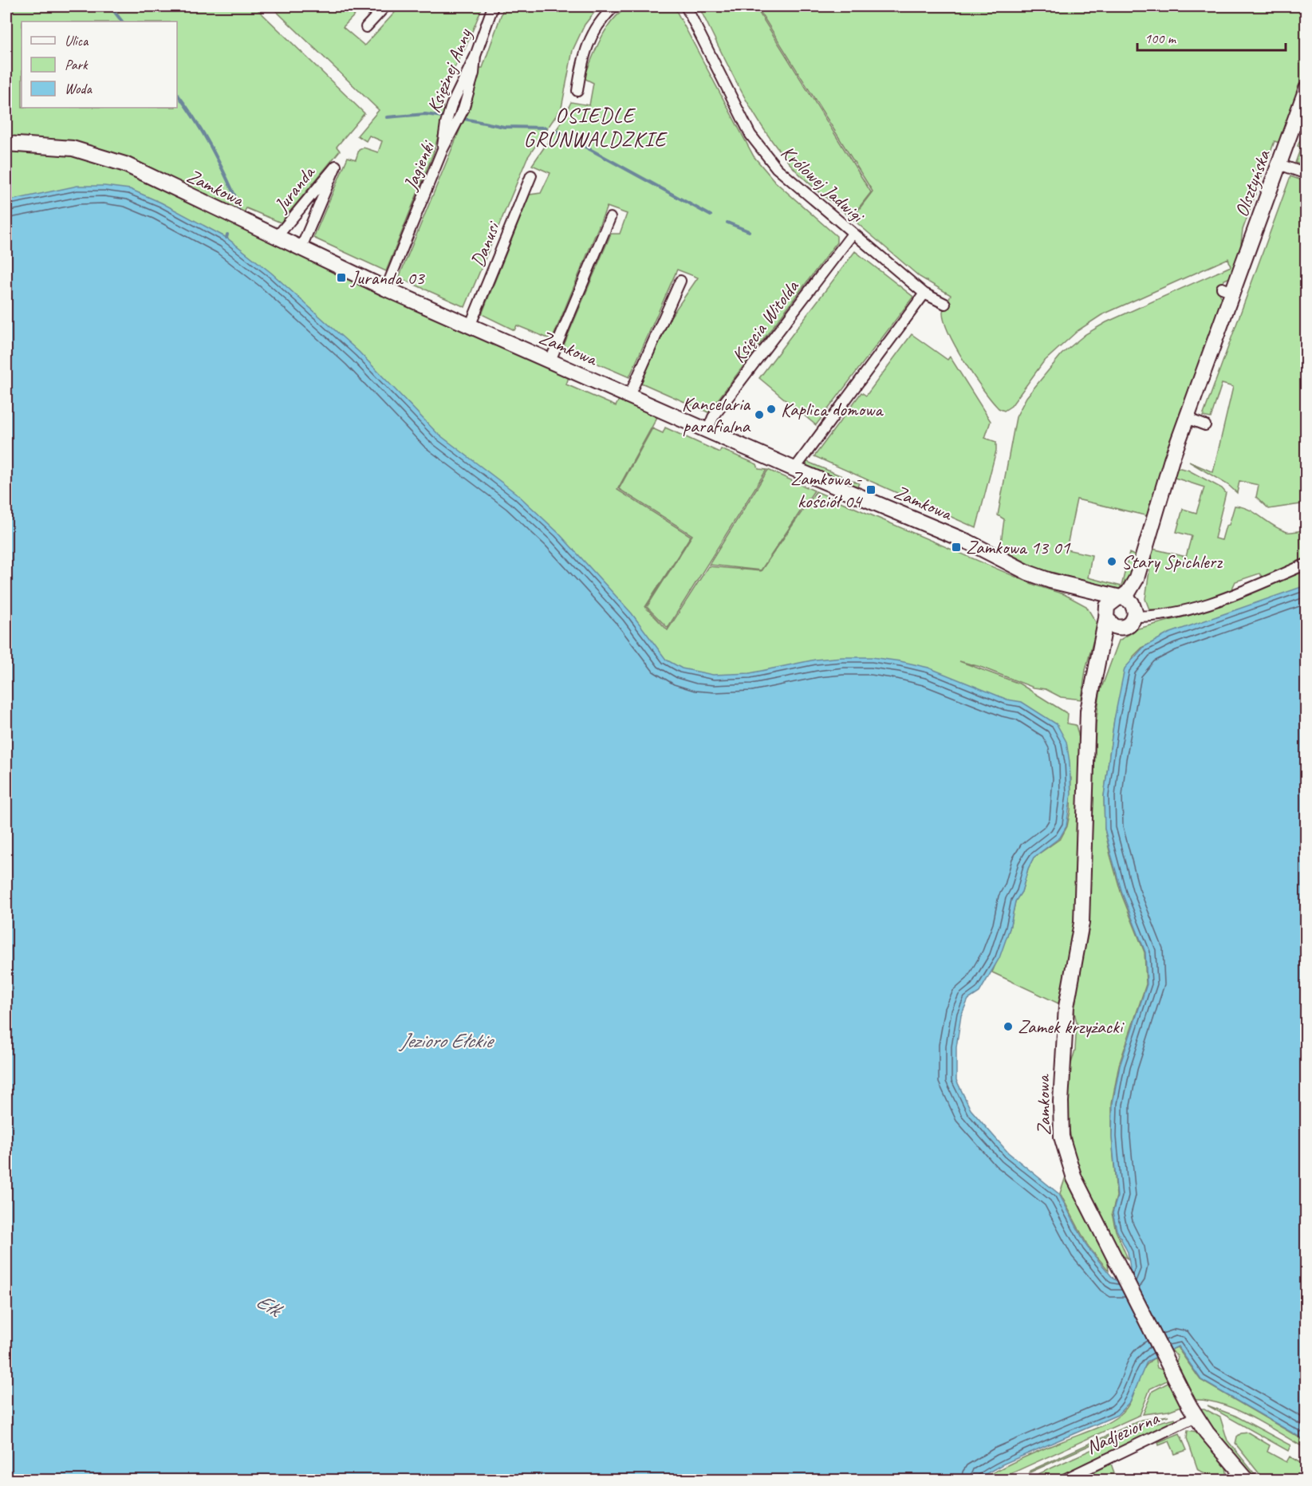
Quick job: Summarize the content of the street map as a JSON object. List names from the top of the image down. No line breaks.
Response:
{"streets":{"street":["Księżnej Anny","Jagienki","Królowej Jadwigi","Olsztyńska","Zamkowa","Juranda","Danusi","Księcia Witolda","Nadjeziorna"]},"crossings":[["Księżnej Anny","Jagienki"],["Jagienki","Zamkowa"],["Królowej Jadwigi","Księcia Witolda"],["Zamkowa","Juranda"],["Zamkowa","Danusi"],["Zamkowa","Księcia Witolda"],["Zamkowa","Nadjeziorna"]],"districts":["OSIEDLE GRUNWALDZKIE"],"water":["Jezioro Ełckie","Ełk"],"places":{"transit":["Juranda 03","Zamkowa - kościół 04","Zamkowa 13 01"],"other":["Kaplica domowa","Kancelaria parafialna","Stary Spichlerz","Zamek krzyżacki"]},"legend":["Ulica","Park","Woda"],"scale_bar":"100 m"}
